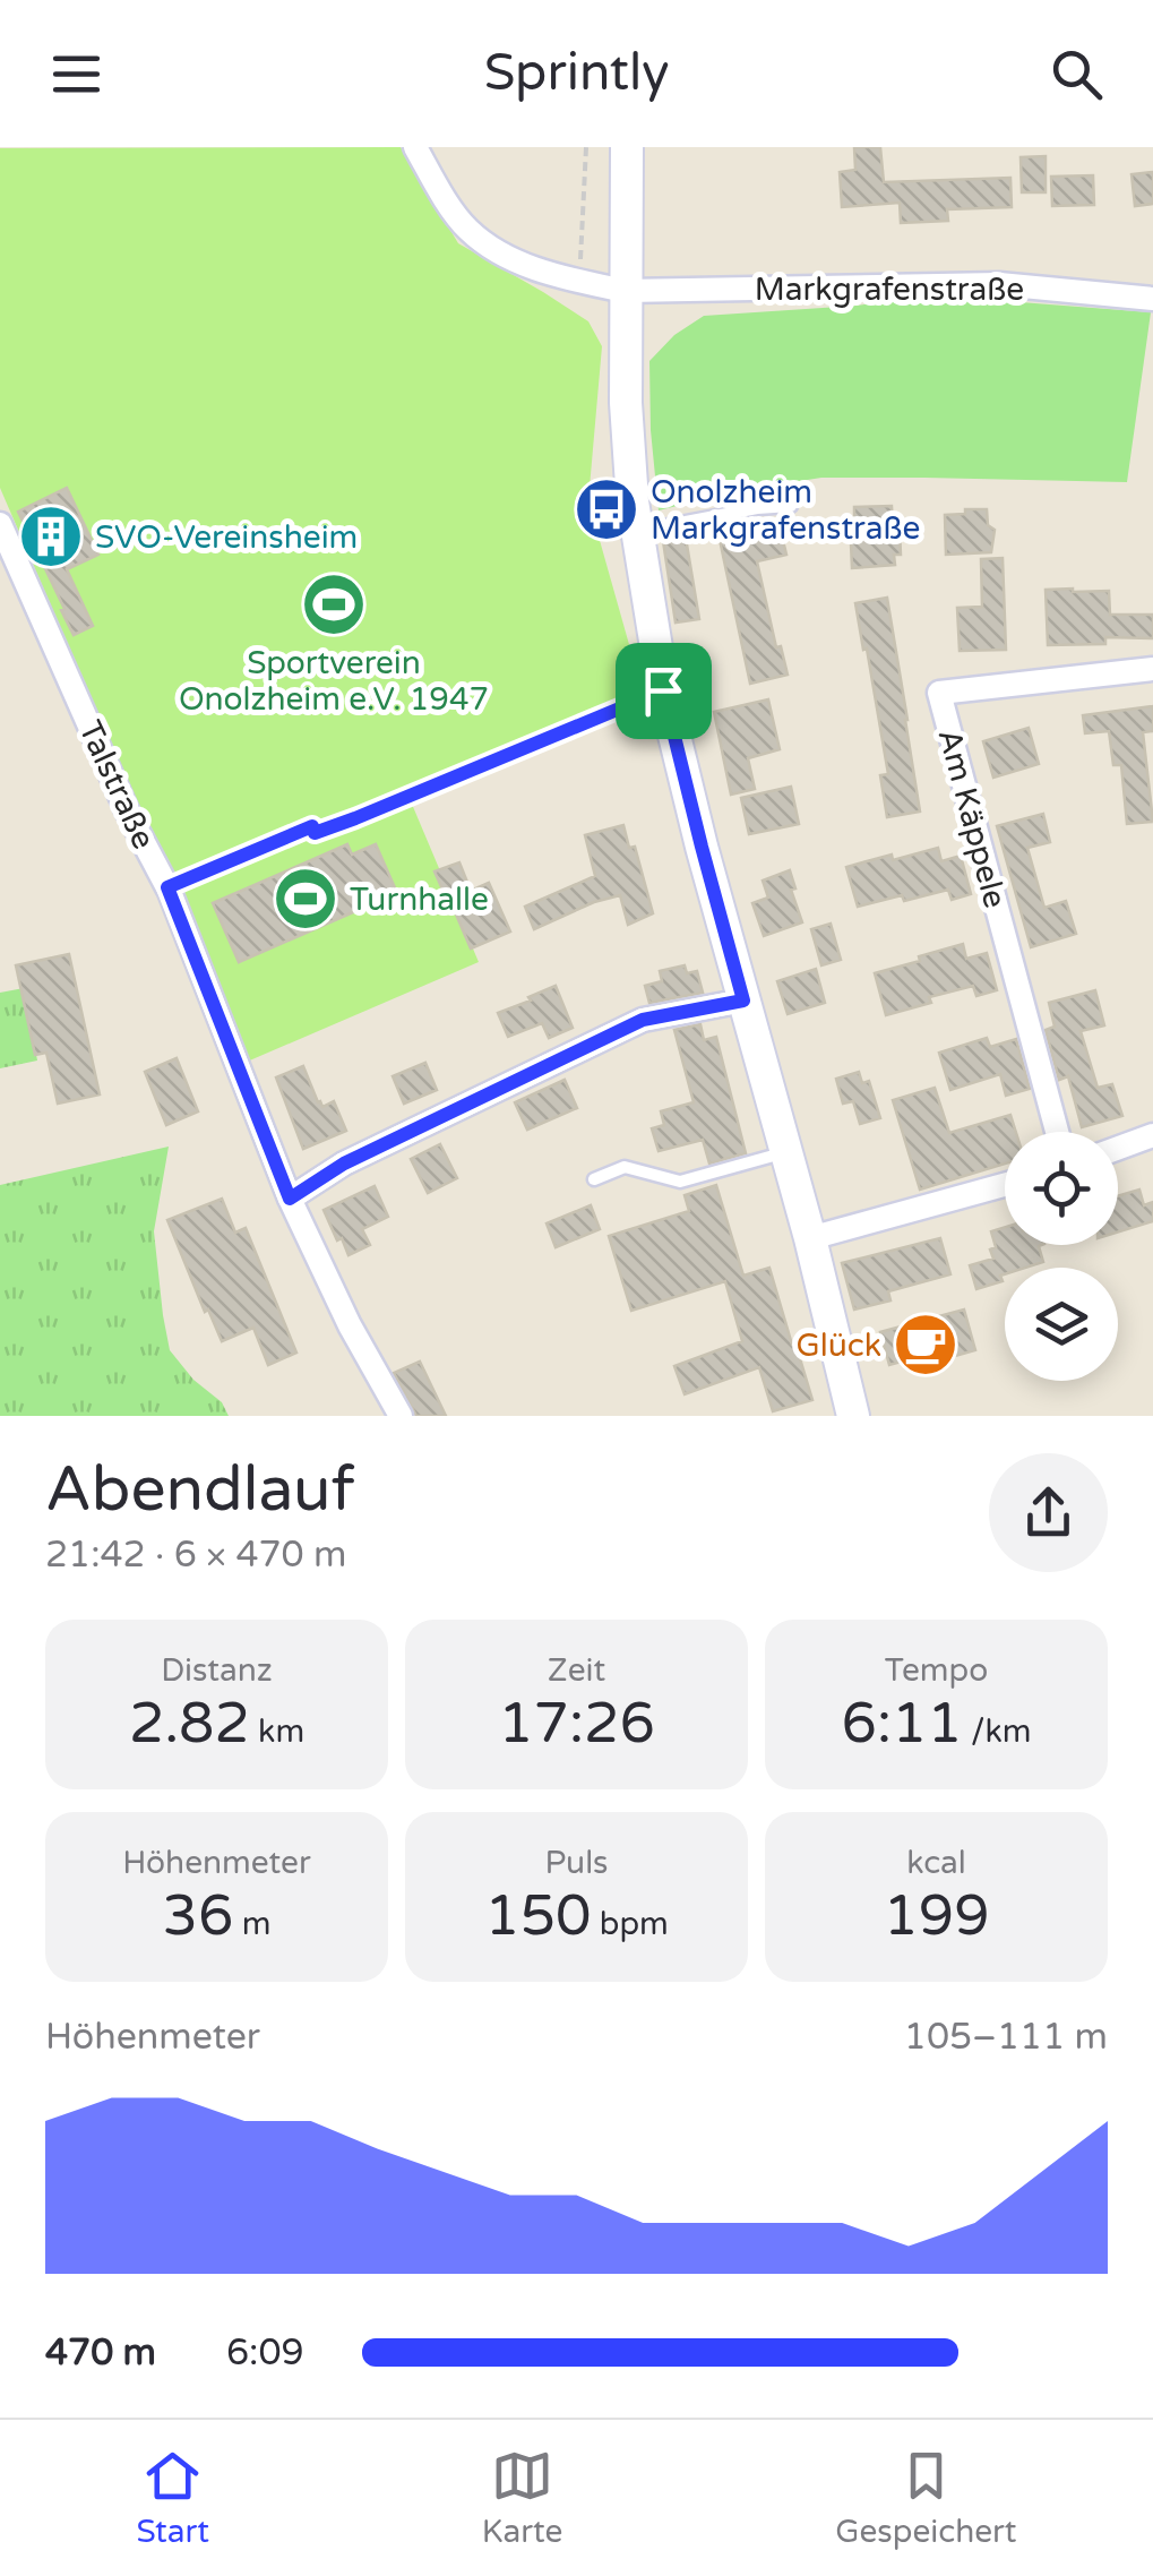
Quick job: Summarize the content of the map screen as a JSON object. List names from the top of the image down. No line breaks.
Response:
{"streets":{"street":["Markgrafenstraße","Talstraße","Am Käppele"]},"places":{"bus stop":["Onolzheim Markgrafenstraße"],"building":["SVO-Vereinsheim"],"sports":["Sportverein Onolzheim e.V. 1947","Turnhalle"],"cafe":["Glück"]},"page":{"header":"Sprintly","heading":["Abendlauf","21:42 · 6 × 470 m"],"stats":[["Distanz","2.82 km"],["Zeit","17:26"],["Tempo","6:11 /km"],["Höhenmeter","36 m"],["Puls","150 bpm"],["kcal","199"]],"chart":["Höhenmeter","105–111 m"],"list":[{"name":"470 m","note":"6:09"}],"tabs":["Start","Karte","Gespeichert"]}}
